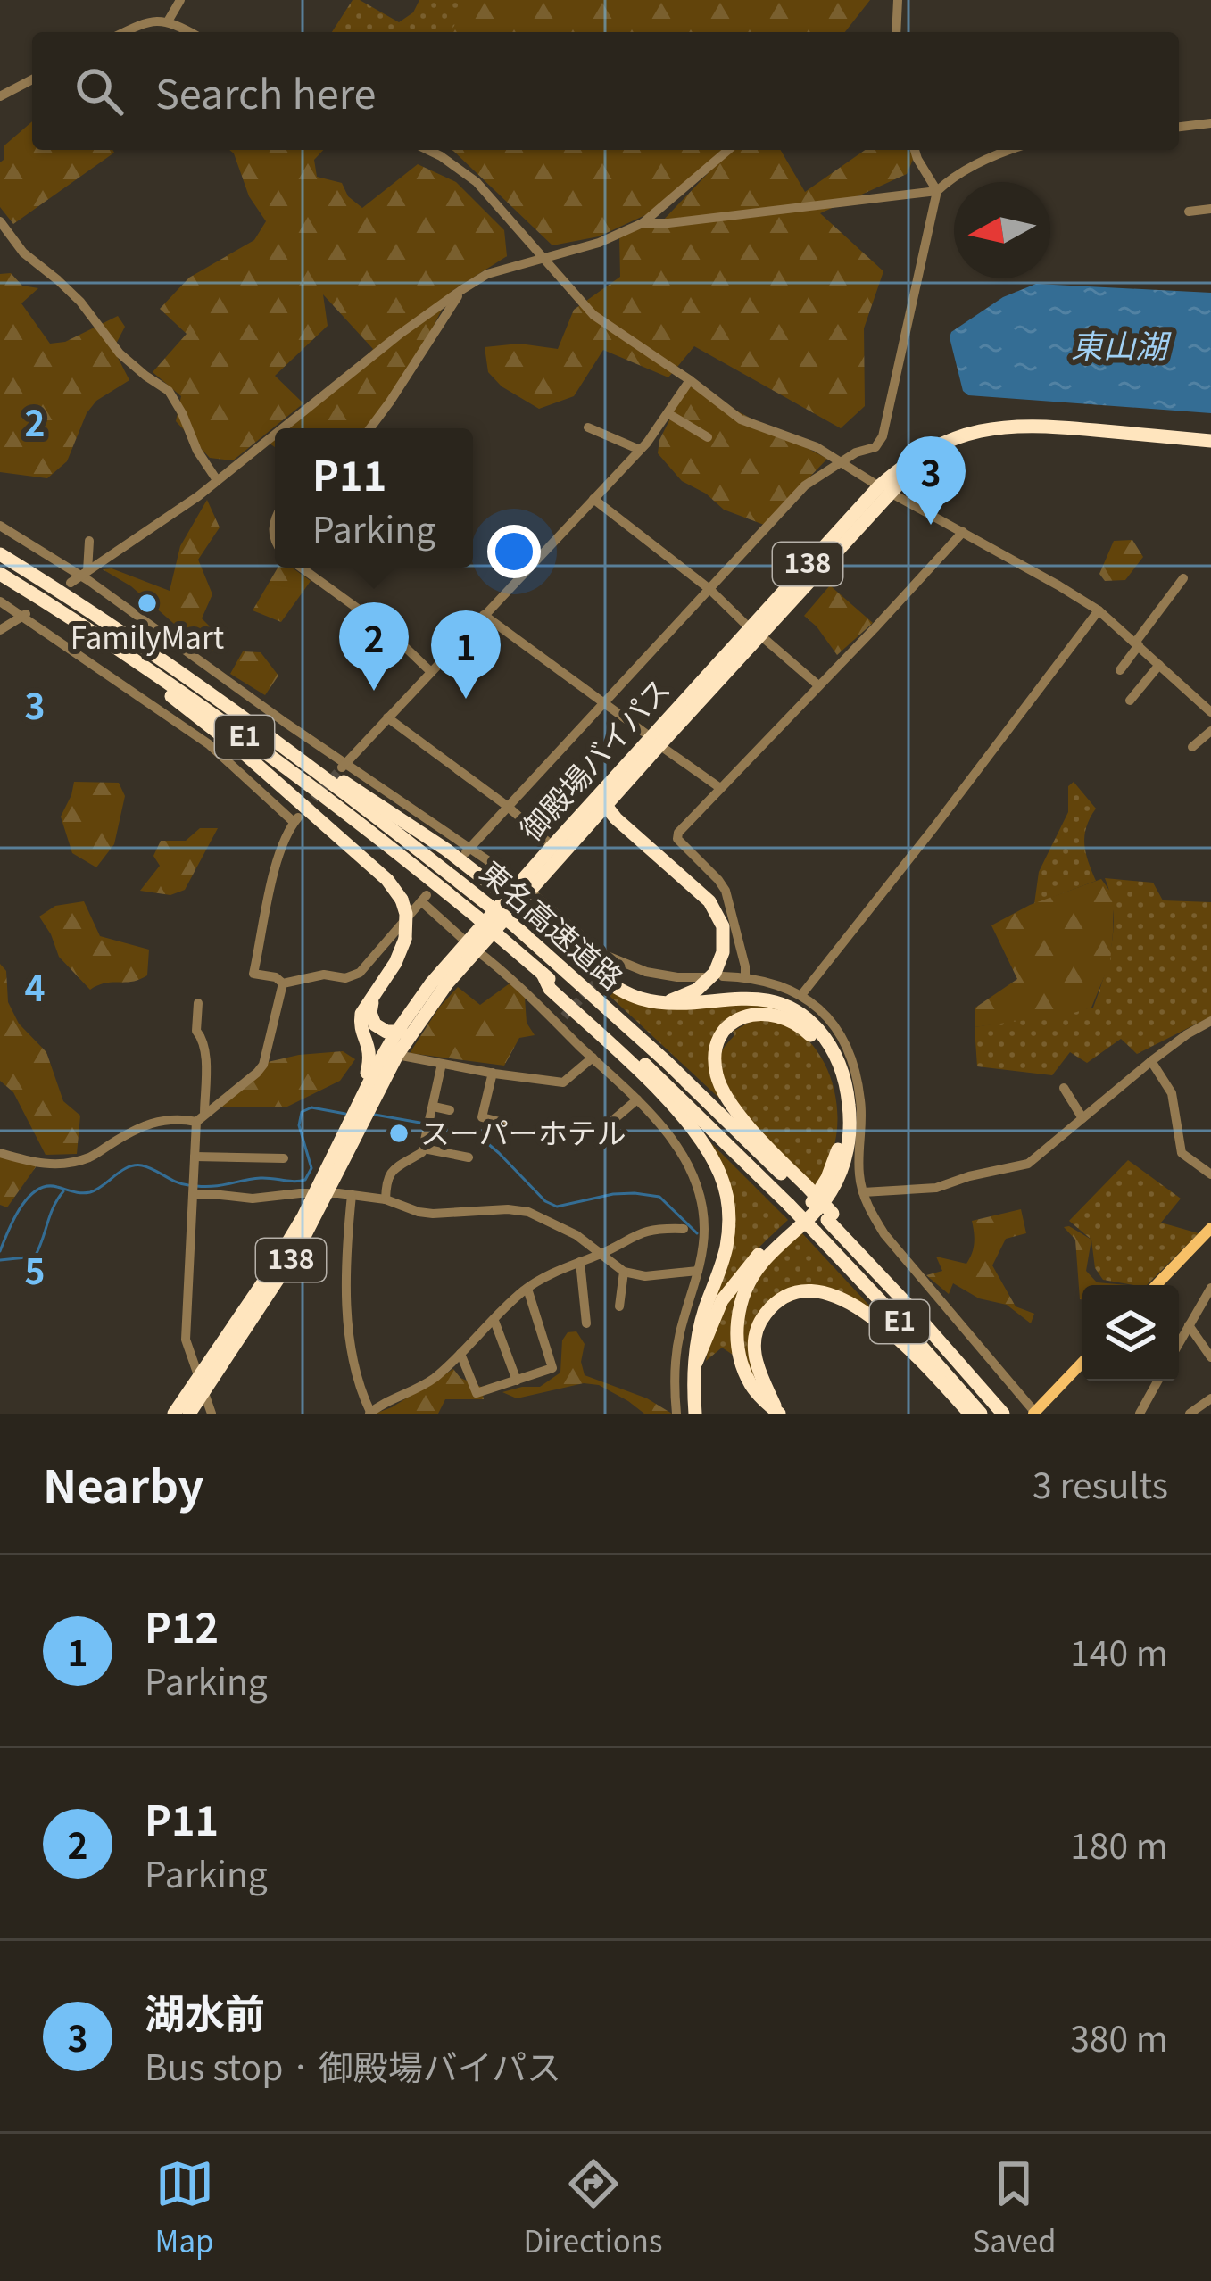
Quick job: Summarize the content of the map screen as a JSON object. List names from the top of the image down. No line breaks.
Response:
{"streets":{"highway":["138","E1","御殿場バイパス","東名高速道路"]},"water":["東山湖"],"places":["FamilyMart","スーパーホテル"],"north":"left","page":{"search":"Search here","popup":["P11","Parking"],"pins":["3","2","1"],"heading":["Nearby","3 results"],"list":[{"mark":"1","name":"P12","note":"Parking","value":"140 m"},{"mark":"2","name":"P11","note":"Parking","value":"180 m"},{"mark":"3","name":"湖水前","note":"Bus stop · 御殿場バイパス","value":"380 m"}],"nav":["Map","Directions","Saved"]},"grid":{"rows":["2","3","4","5"]}}
